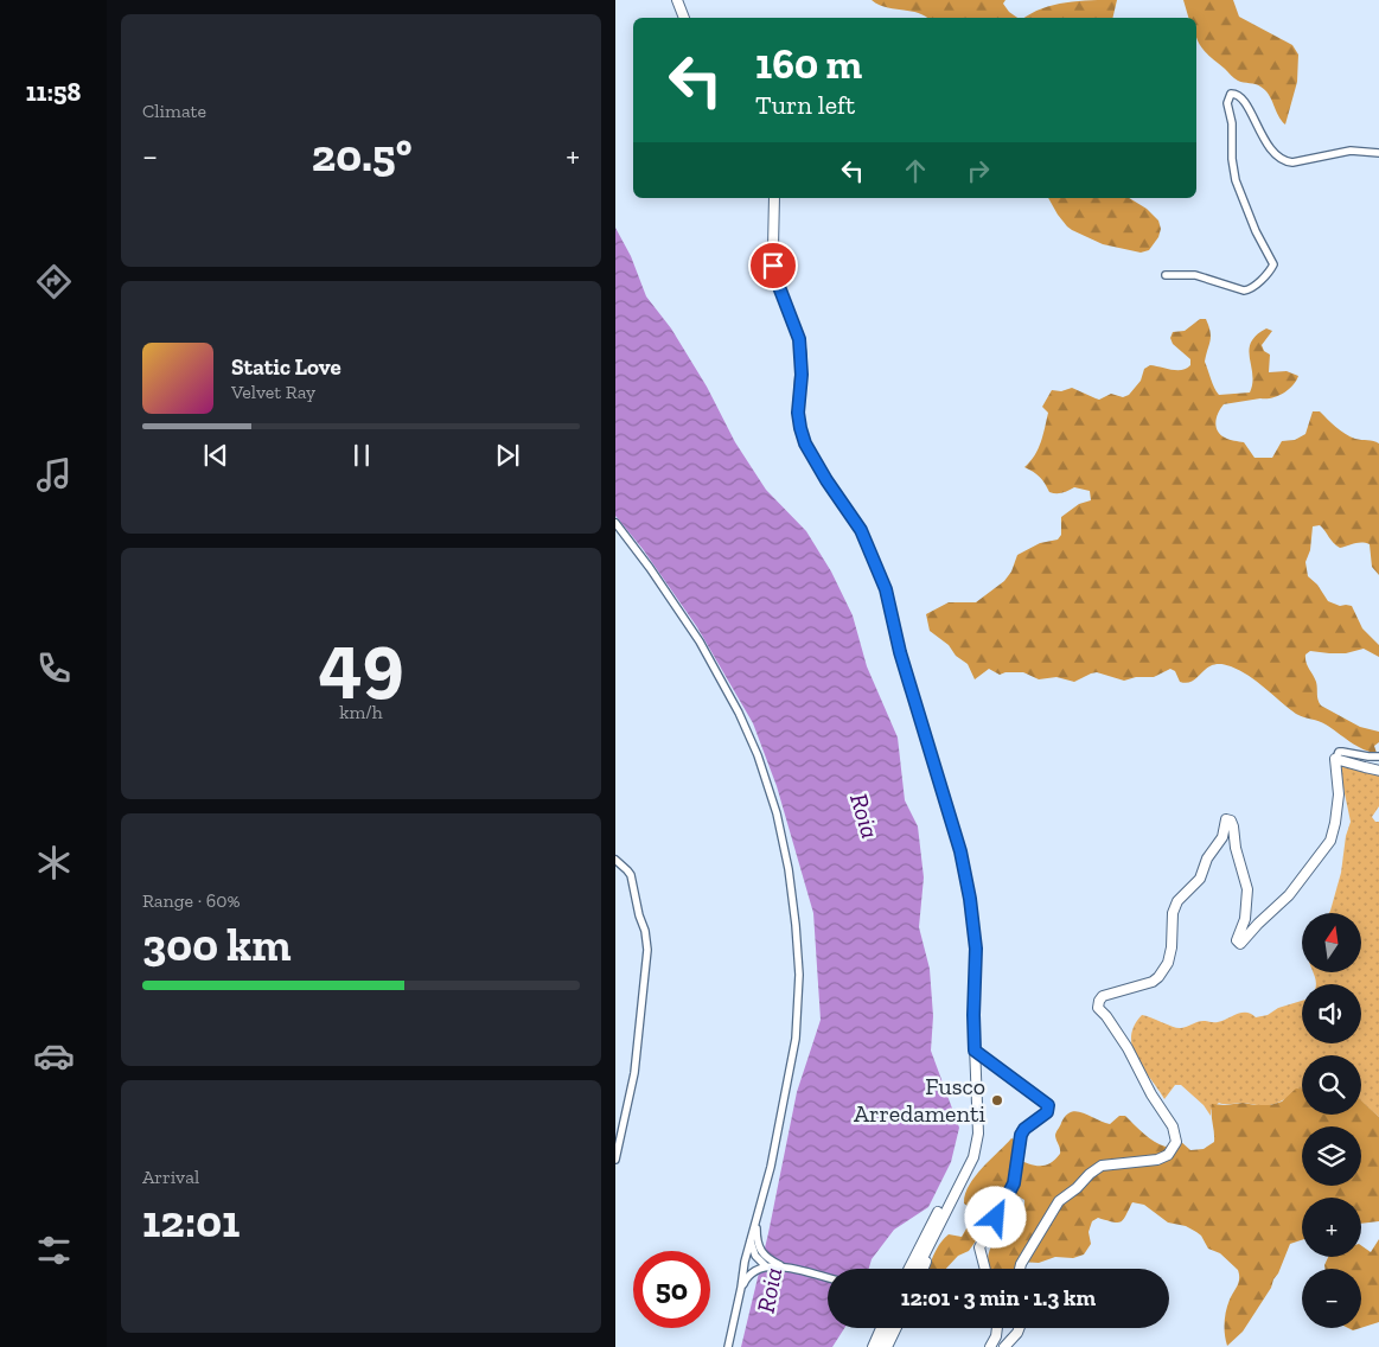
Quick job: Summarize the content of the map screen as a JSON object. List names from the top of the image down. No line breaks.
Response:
{"water":["Roia"],"places":["Fusco Arredamenti"],"north":"top","page":{"tabs":"11:58","tile":["Climate",["49","km/h"],["Range · 60%","300 km"],["Arrival","12:01"]],"turn":["160 m","Turn left"],"heat":["−","20.5°","+"],"song":["Static Love","Velvet Ray"],"map_buttons":["+","−"],"limit":"50","trip":"12:01 · 3 min · 1.3 km"}}
